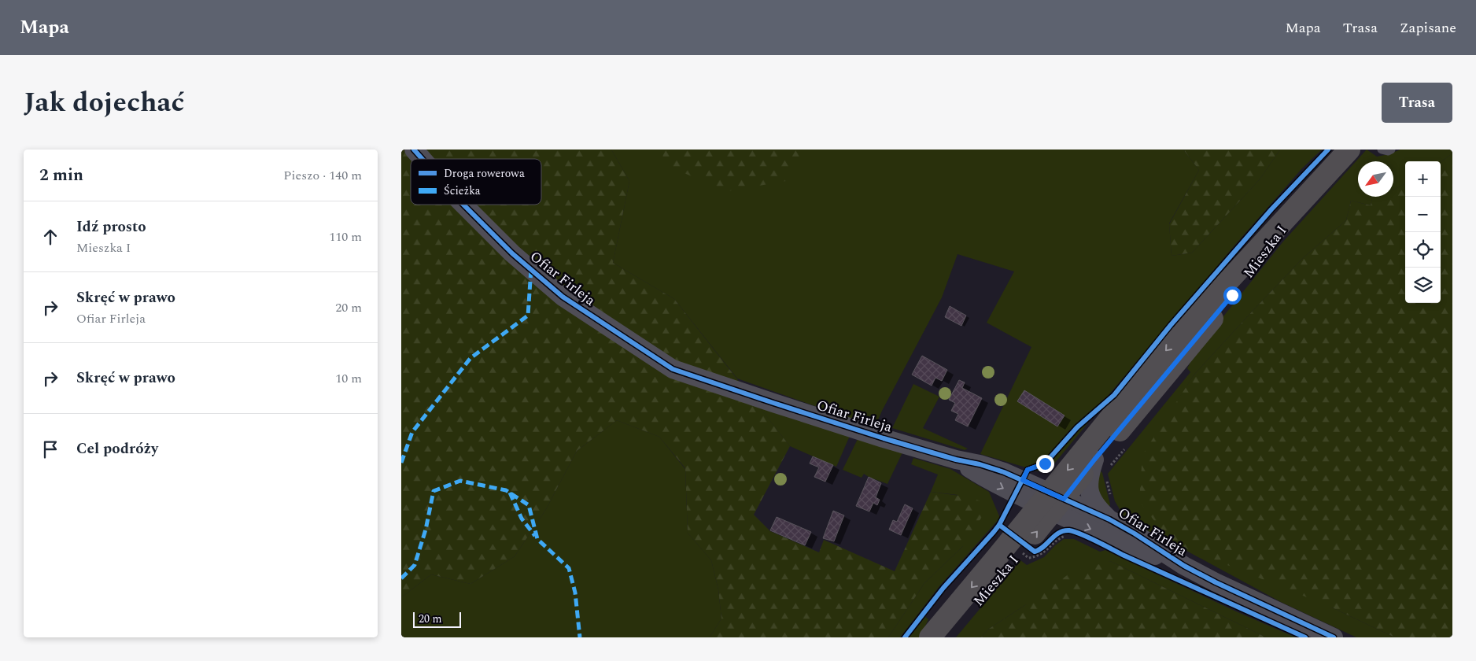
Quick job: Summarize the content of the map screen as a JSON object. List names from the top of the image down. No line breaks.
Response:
{"streets":{"street":["Mieszka I","Ofiar Firleja"]},"crossings":[["Mieszka I","Ofiar Firleja"]],"legend":["Droga rowerowa","Ścieżka"],"scale_bar":"20 m","north":"bottom left","page":{"header":"Mapa","nav":["Mapa","Trasa","Zapisane"],"title":"Jak dojechać","buttons":"Trasa","heading":["2 min","Pieszo · 140 m"],"map_buttons":["+","−"],"list":[["Idź prosto","Mieszka I","110 m"],["Skręć w prawo","Ofiar Firleja","20 m"],["Skręć w prawo","10 m"],"Cel podróży"],"scale":"20 m"}}
